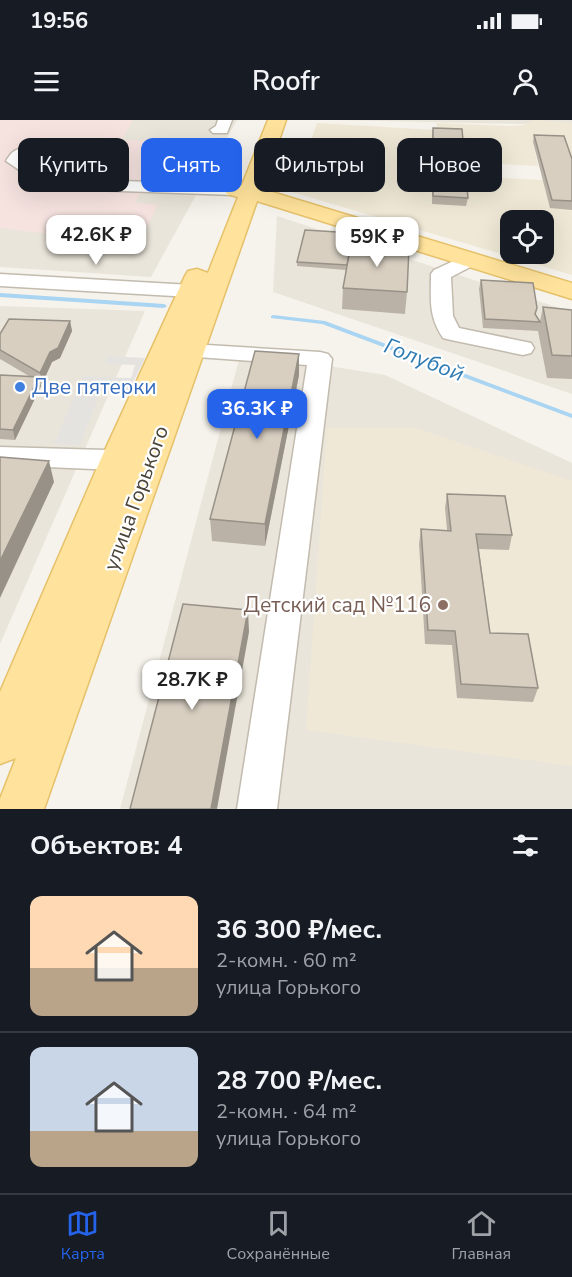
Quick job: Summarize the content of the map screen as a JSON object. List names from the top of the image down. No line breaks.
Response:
{"streets":{"main road":["улица Горького"]},"water":["Голубой"],"places":["Две пятерки","Детский сад №116"],"page":{"status":"19:56","header":"Roofr","chip":["Купить","Снять","Фильтры","Новое"],"price":["42.6K ₽","59K ₽","36.3K ₽","28.7K ₽"],"heading":"Объектов: 4","list":[{"name":"36 300 ₽/мес.","note":"2-комн. · 60 m² · улица Горького"},{"name":"28 700 ₽/мес.","note":"2-комн. · 64 m² · улица Горького"}],"tabs":["Карта","Сохранённые","Главная"]}}
